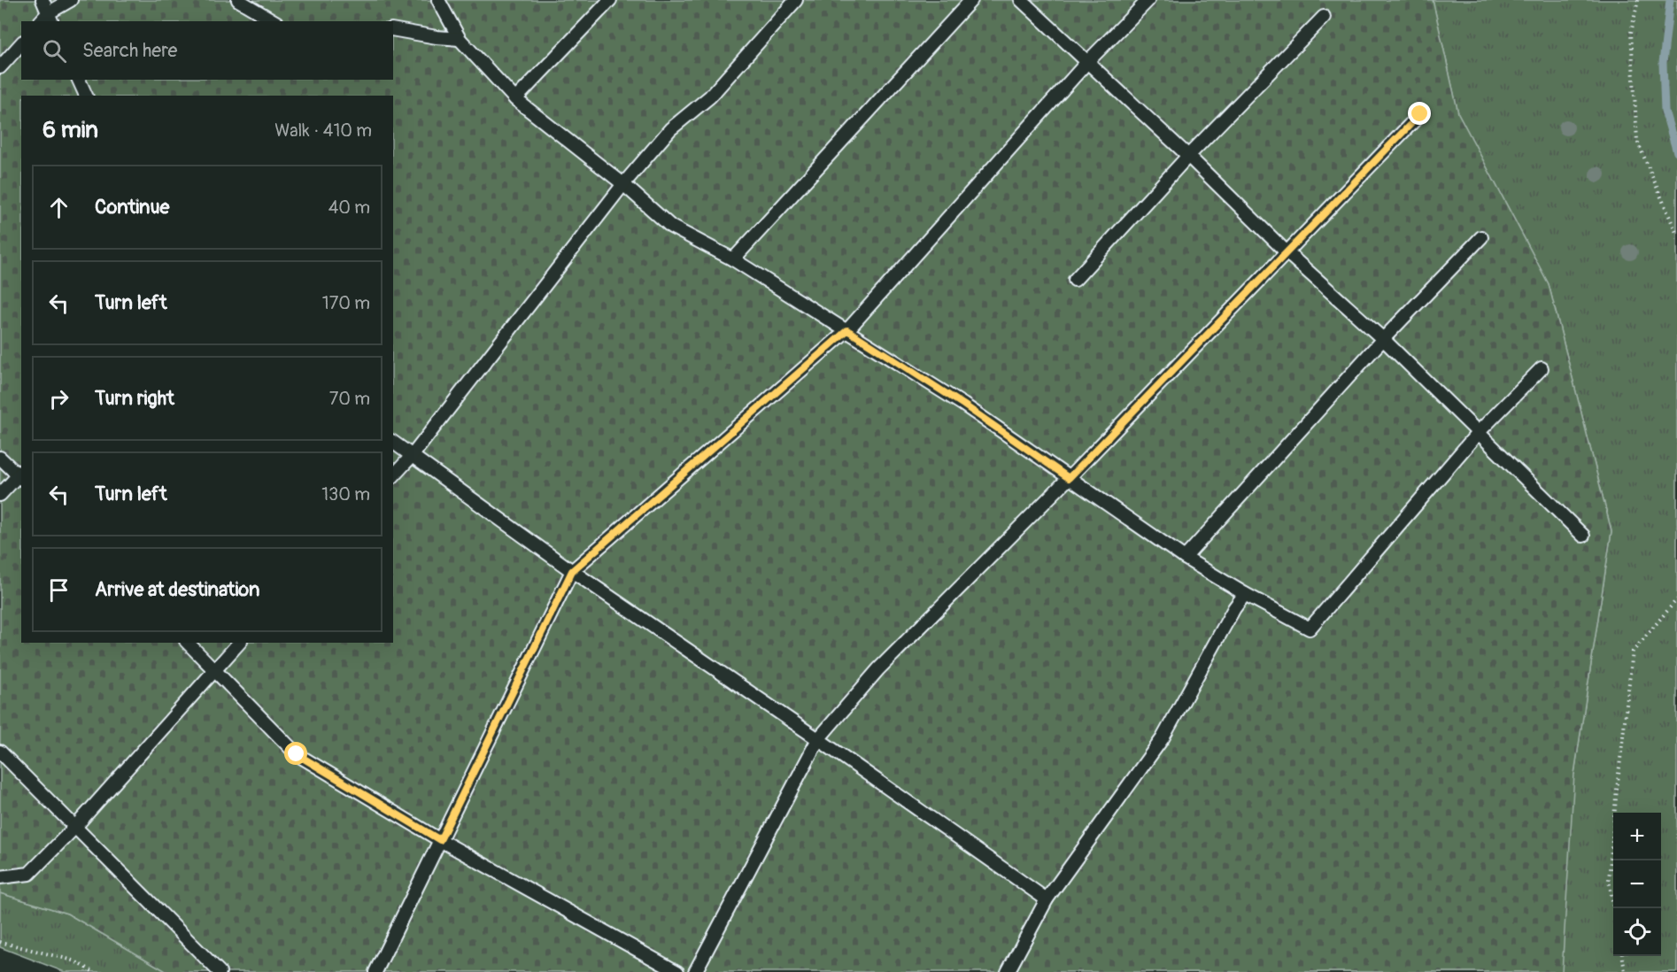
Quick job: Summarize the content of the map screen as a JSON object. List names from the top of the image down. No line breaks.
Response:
{"page":{"search":"Search here","heading":["6 min","Walk · 410 m"],"list":[["Continue","40 m"],["Turn left","170 m"],["Turn right","70 m"],["Turn left","130 m"],"Arrive at destination"],"map_buttons":["+","−"]}}
